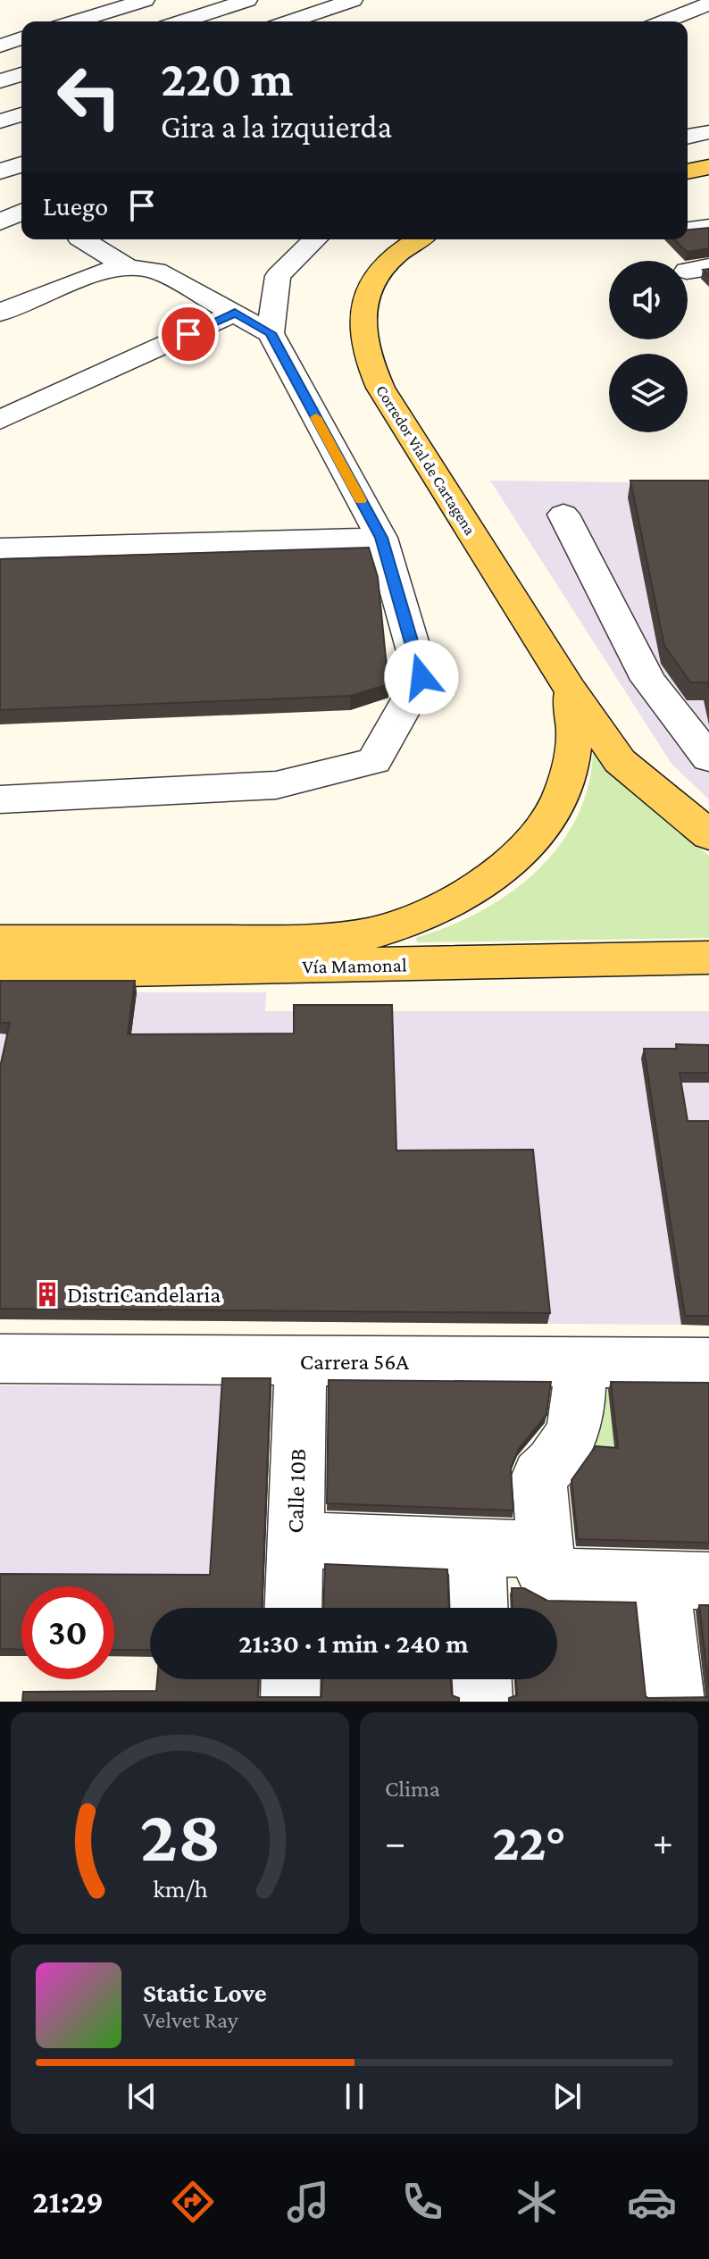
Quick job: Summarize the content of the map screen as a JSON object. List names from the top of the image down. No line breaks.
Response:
{"streets":{"main road":["Corredor Vial de Cartagena","Vía Mamonal"],"street":["Carrera 56A","Calle 10B"]},"crossings":[["Corredor Vial de Cartagena","Vía Mamonal"],["Carrera 56A","Calle 10B"]],"places":{"building":["DistriCandelaria"]},"page":{"turn":["220 m","Gira a la izquierda"],"then":"Luego","limit":"30","trip":"21:30 · 1 min · 240 m","tile":"Clima","heat":["−","22°","+"],"song":["Static Love","Velvet Ray"],"tabs":"21:29","gauge":["28","km/h"]}}
